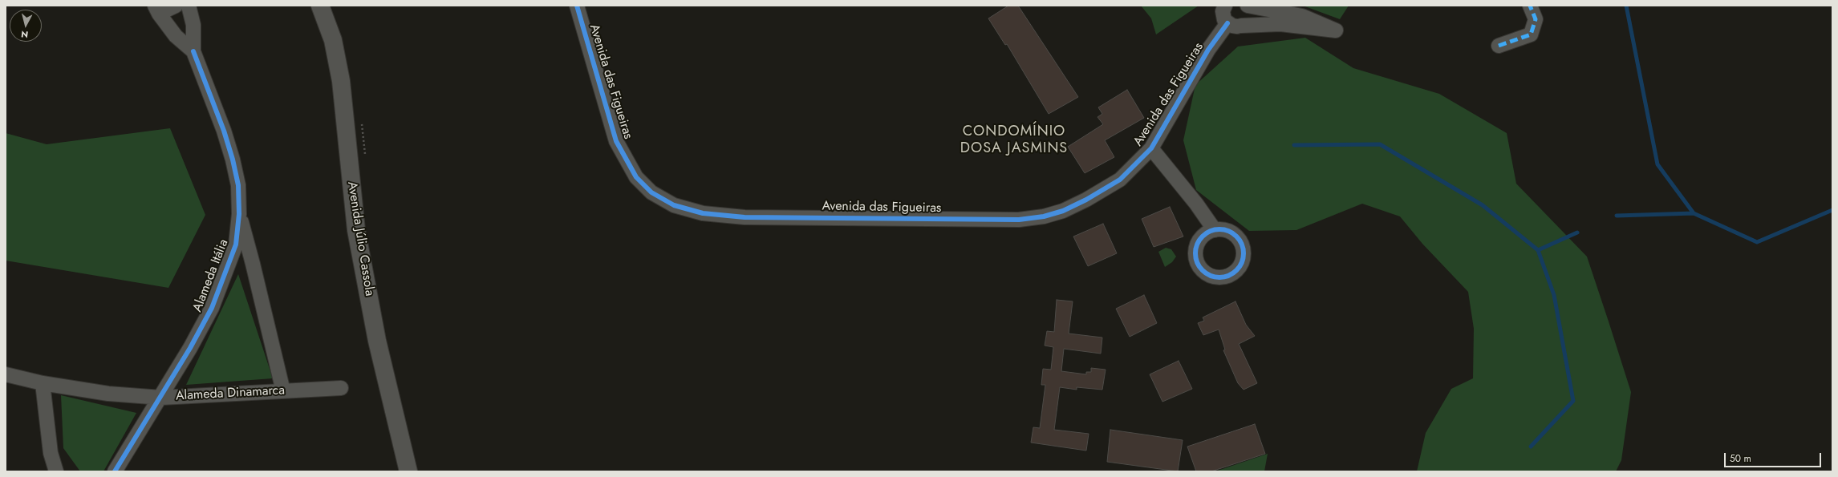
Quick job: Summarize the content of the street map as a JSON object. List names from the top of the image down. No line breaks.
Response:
{"streets":{"main road":["Avenida Júlio Cassola"],"street":["Avenida das Figueiras","Alameda Itália","Alameda Dinamarca"]},"crossings":[["Alameda Itália","Alameda Dinamarca"]],"districts":["CONDOMÍNIO DOSA JASMINS"],"scale_bar":"50 m","north":"bottom"}
